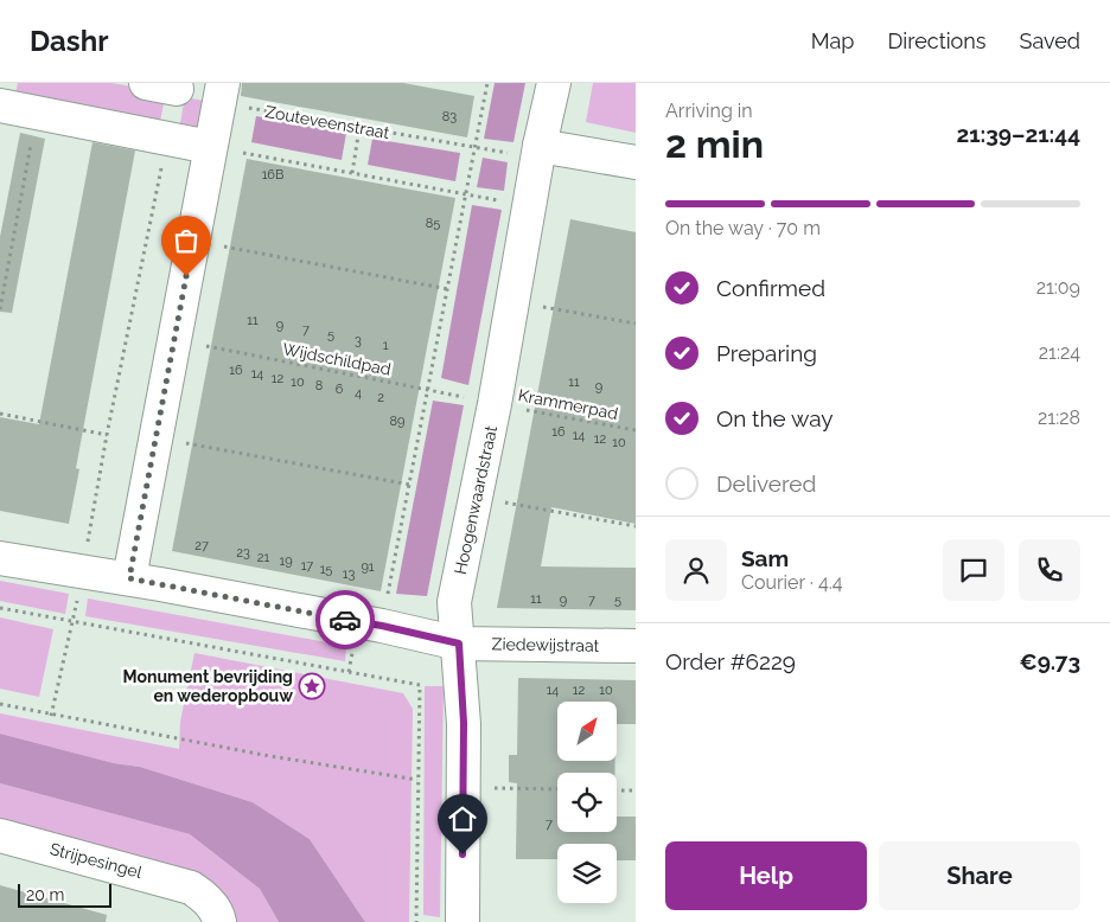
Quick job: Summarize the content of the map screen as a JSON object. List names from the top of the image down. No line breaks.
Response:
{"streets":{"street":["Hoogenwaardstraat","Ziedewijstraat","Strijpesingel"],"path":["Zouteveenstraat","Wijdschildpad","Krammerpad"]},"crossings":[["Zouteveenstraat","Hoogenwaardstraat"],["Wijdschildpad","Krammerpad"],["Wijdschildpad","Hoogenwaardstraat"],["Krammerpad","Hoogenwaardstraat"],["Hoogenwaardstraat","Ziedewijstraat"]],"places":{"place":["Monument bevrijding en wederopbouw"]},"house_numbers":["83","16B","85","11","9","7","5","3","1","16","14","12","10","11","8","9","6","4","2","89","16","14","12","10","27","23","21","19","17","91","15","13","11","9","7","5","14","12","10","7"],"scale_bar":"20 m","north":"top right","page":{"header":"Dashr","nav":["Map","Directions","Saved"],"heading":["2 min","Arriving in","21:39–21:44"],"panel":["Sam","Courier · 4.4","Order #6229","€9.73"],"bar":"On the way · 70 m","list":[["Confirmed","21:09"],["Preparing","21:24"],["On the way","21:28"],"Delivered"],"buttons":["Help","Share"],"scale":"20 m"}}
